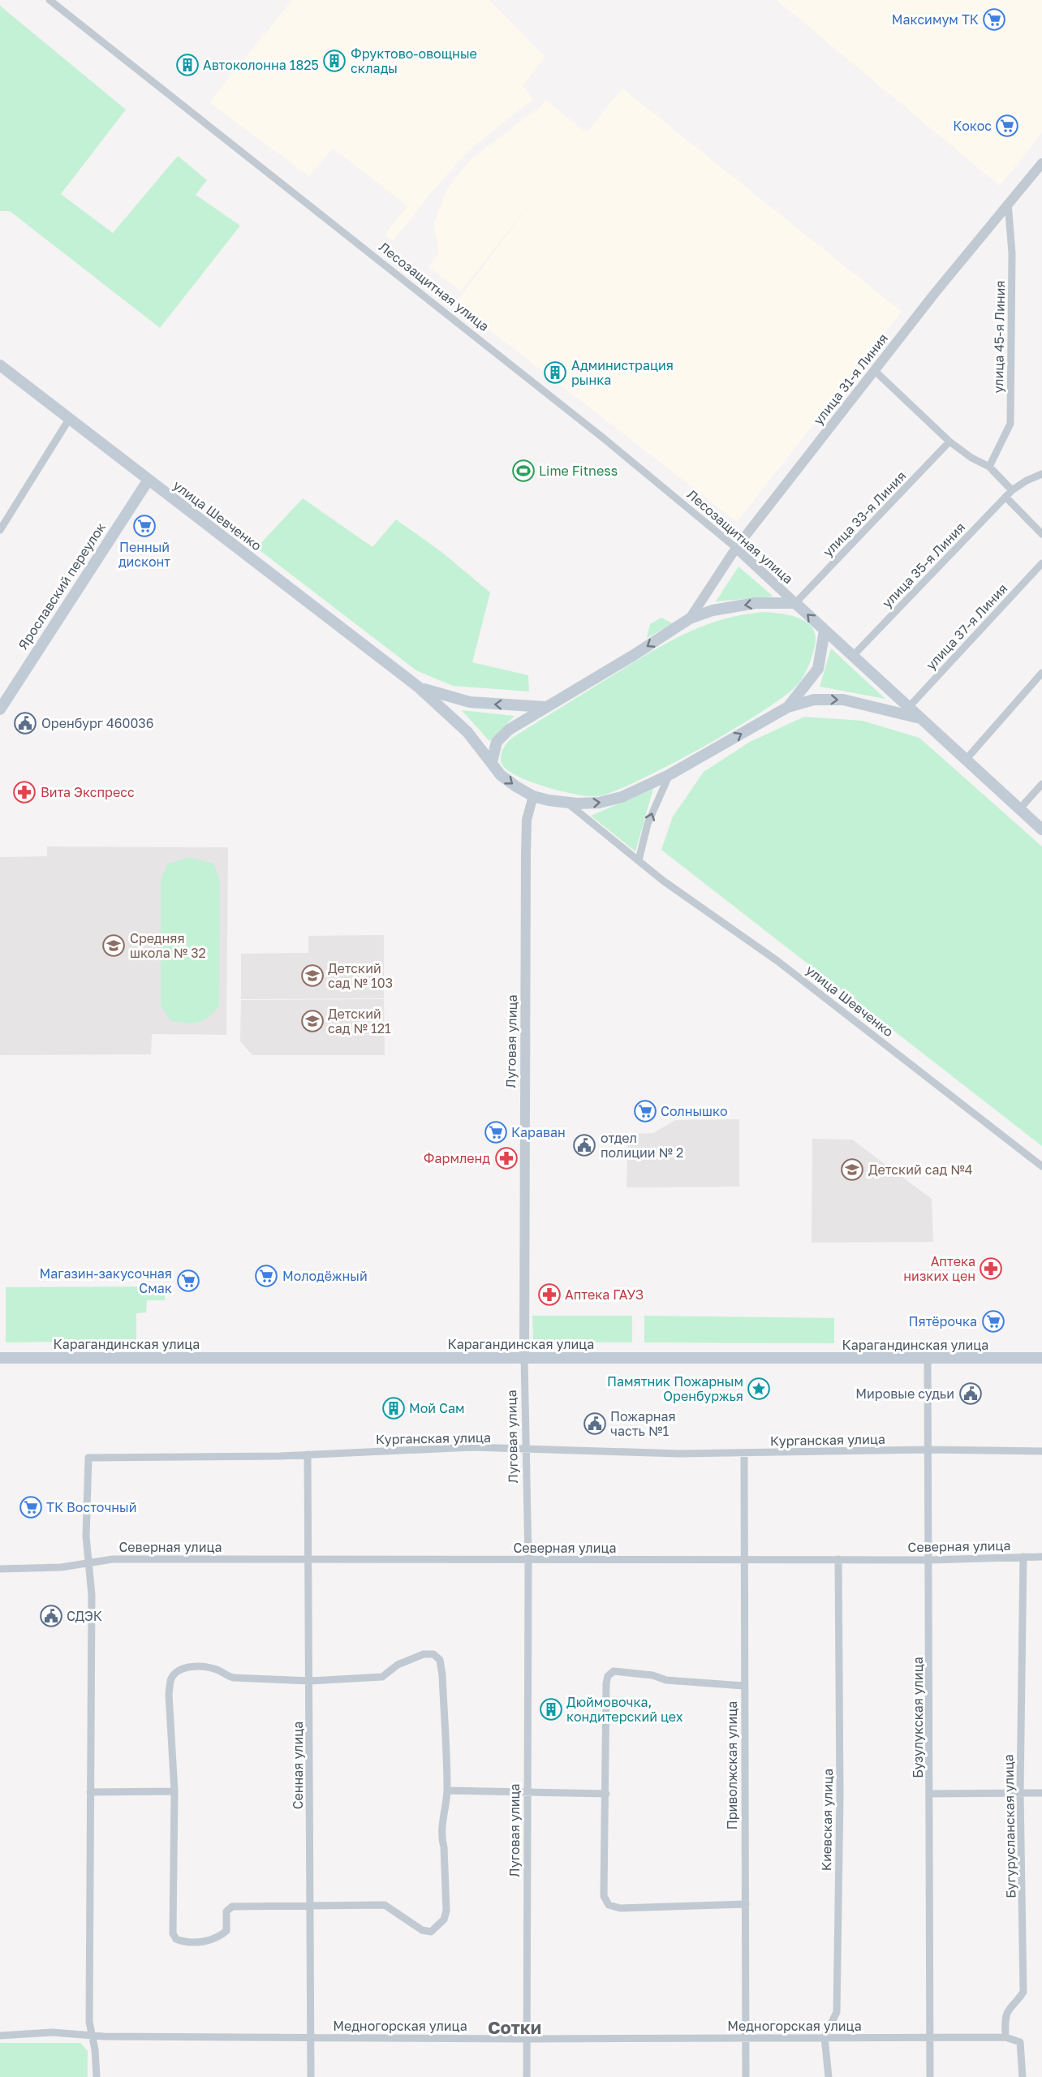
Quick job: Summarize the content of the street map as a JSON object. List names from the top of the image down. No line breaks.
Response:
{"streets":{"main road":["улица Шевченко","Ярославский переулок","Карагандинская улица"],"street":["Лесозащитная улица","улица 45-я Линия","улица 31-я Линия","улица 33-я Линия","улица 35-я Линия","улица 37-я Линия","Луговая улица","Курганская улица","Северная улица","Бузулукская улица","Сенная улица","Приволжская улица","Киевская улица","Бугурусланская улица","Медногорская улица"]},"crossings":[["Лесозащитная улица","улица 31-я Линия"],["Лесозащитная улица","улица 33-я Линия"],["улица 45-я Линия","улица 31-я Линия"],["улица Шевченко","Ярославский переулок"],["улица Шевченко","Луговая улица"],["Луговая улица","Карагандинская улица"],["Луговая улица","Курганская улица"],["Луговая улица","Северная улица"],["Луговая улица","Медногорская улица"],["Карагандинская улица","Бузулукская улица"],["Курганская улица","Северная улица"],["Курганская улица","Бузулукская улица"],["Курганская улица","Сенная улица"],["Курганская улица","Приволжская улица"],["Северная улица","Бузулукская улица"],["Северная улица","Сенная улица"],["Северная улица","Приволжская улица"],["Северная улица","Киевская улица"],["Северная улица","Бугурусланская улица"],["Бузулукская улица","Медногорская улица"],["Сенная улица","Медногорская улица"],["Приволжская улица","Медногорская улица"],["Киевская улица","Медногорская улица"],["Бугурусланская улица","Медногорская улица"]],"districts":["Сотки"],"places":{"supermarket":["Максимум ТК","Кокос","Пенный дисконт","Солнышко","Караван","Молодёжный","Магазин-закусочная Смак","Пятёрочка","ТК Восточный"],"building":["Фруктово-овощные склады","Автоколонна 1825","Администрация рынка","Мой Cам","Дюймовочка, кондитерский цех"],"sports":["Lime Fitness"],"public building":["Оренбург 460036","отдел полиции № 2","Мировые судьи","Пожарная часть №1","СДЭК"],"pharmacy":["Вита Экспресс","Фармленд","Аптека низких цен","Аптека ГАУЗ"],"school or university":["Средняя школа № 32","Детский сад № 103","Детский сад № 121","Детский сад №4"],"place":["Памятник Пожарным Оренбуржья"]}}
